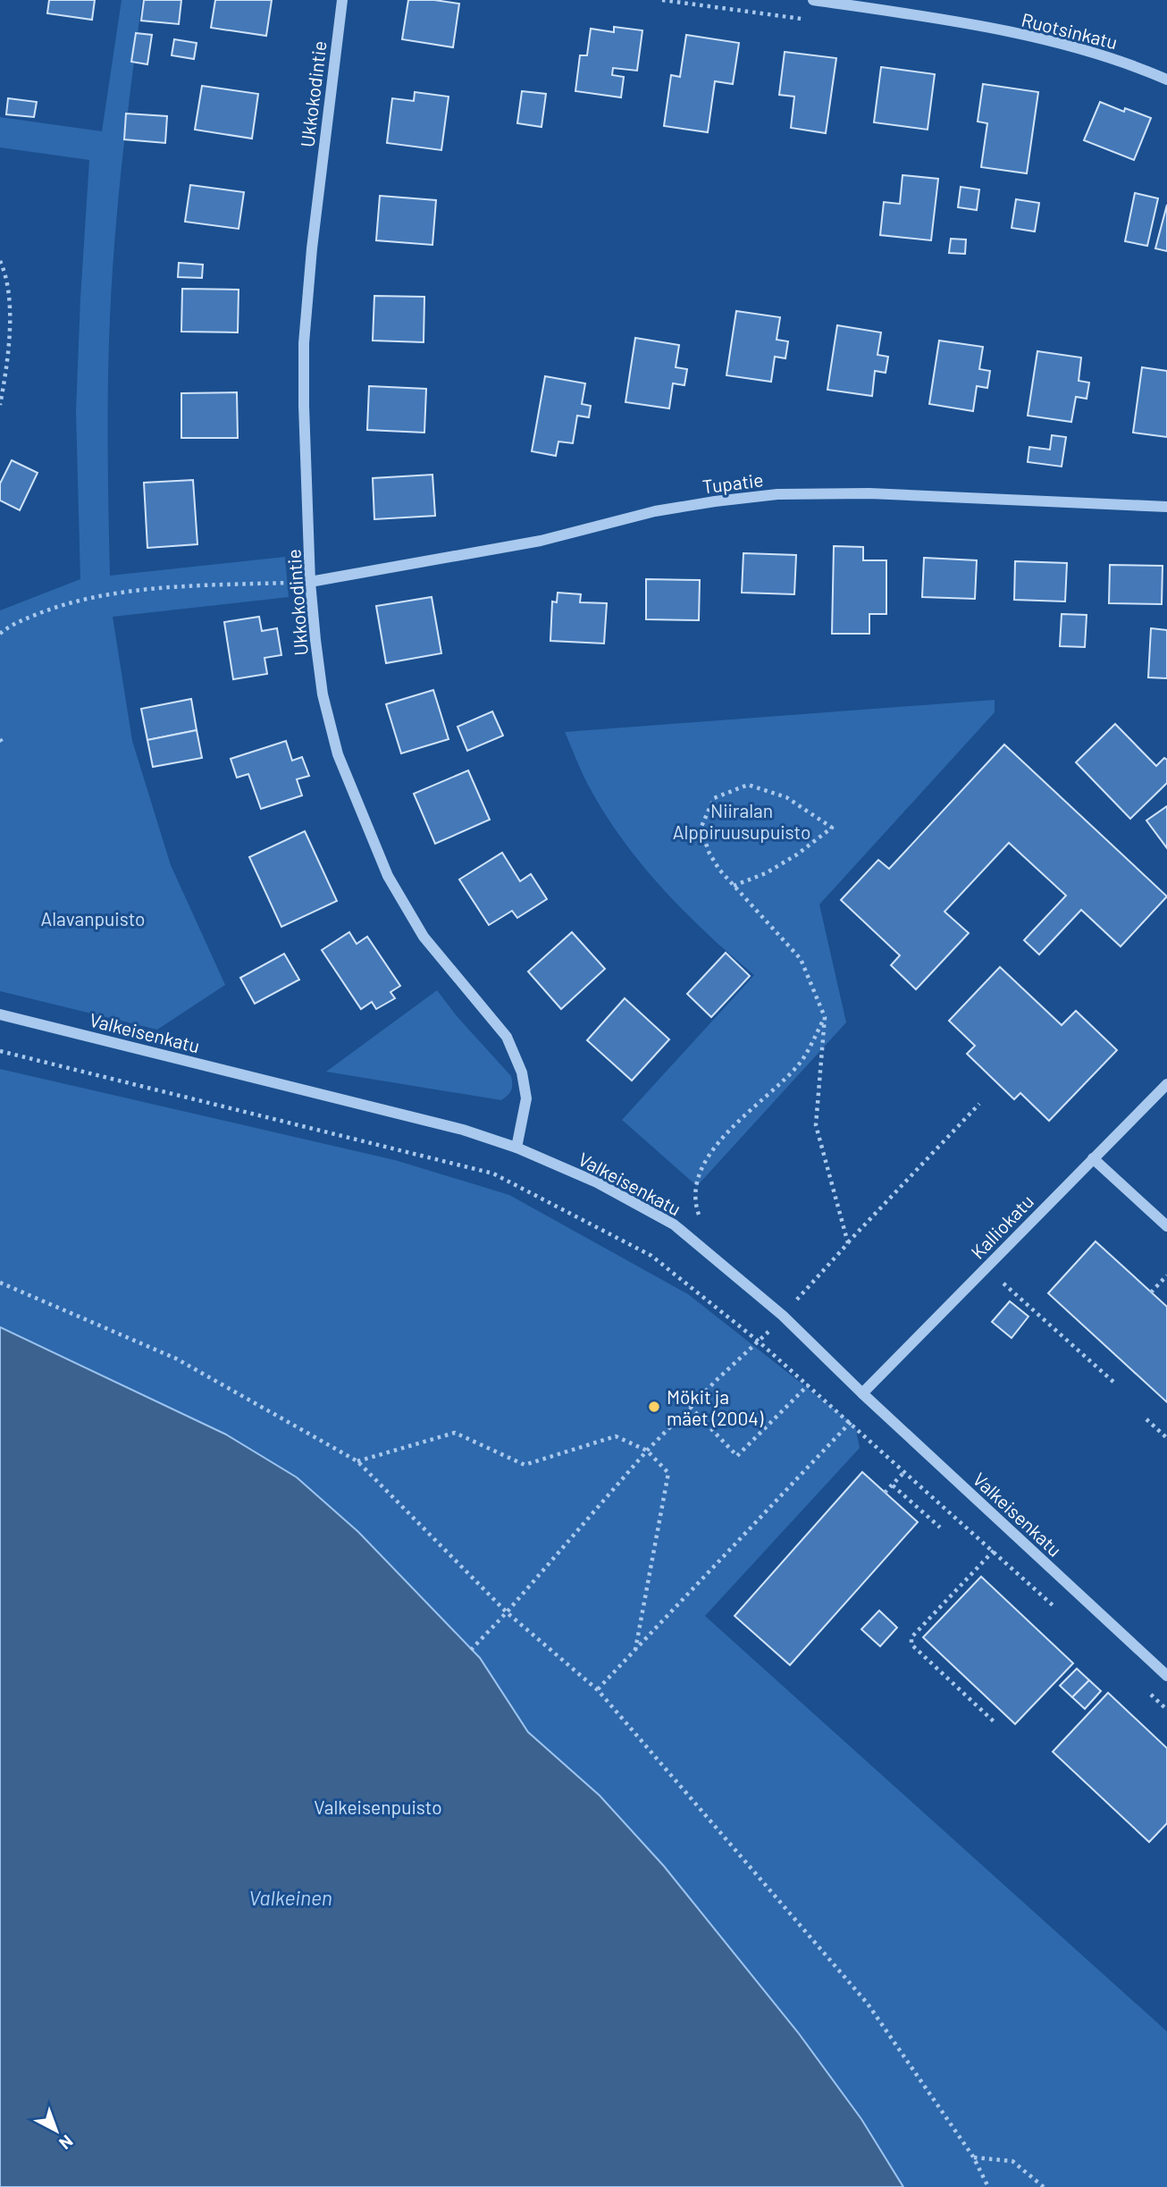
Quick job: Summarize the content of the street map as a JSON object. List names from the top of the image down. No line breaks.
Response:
{"streets":{"street":["Ruotsinkatu","Ukkokodintie","Tupatie","Valkeisenkatu","Kalliokatu"]},"crossings":[["Ukkokodintie","Tupatie"],["Ukkokodintie","Valkeisenkatu"],["Valkeisenkatu","Kalliokatu"]],"water":["Valkeinen"],"parks":["Niiralan Alppiruusupuisto","Alavanpuisto","Valkeisenpuisto"],"places":["Mökit ja mäet (2004)"],"north":"bottom right"}
